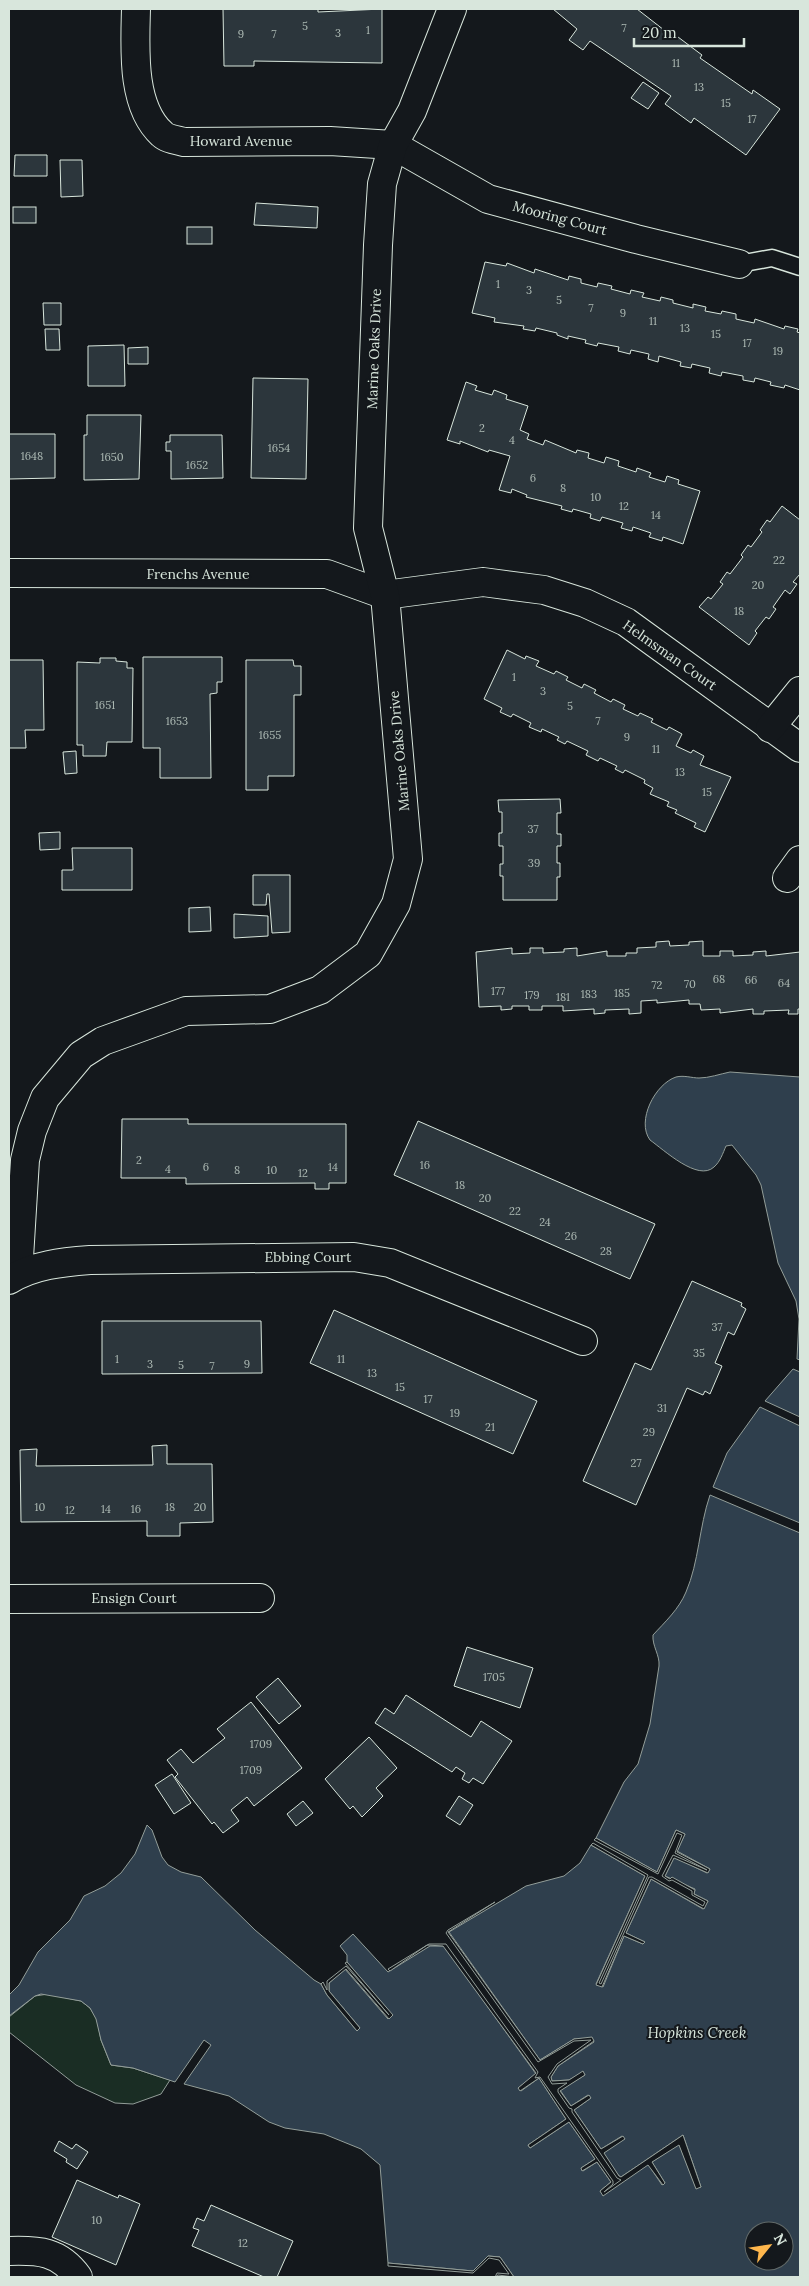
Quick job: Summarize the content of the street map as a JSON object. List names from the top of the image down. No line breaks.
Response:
{"streets":{"street":["Howard Avenue","Mooring Court","Marine Oaks Drive","Frenchs Avenue","Helmsman Court","Ebbing Court","Ensign Court"]},"crossings":[["Howard Avenue","Mooring Court"],["Howard Avenue","Marine Oaks Drive"],["Mooring Court","Marine Oaks Drive"],["Marine Oaks Drive","Frenchs Avenue"],["Marine Oaks Drive","Helmsman Court"],["Marine Oaks Drive","Ebbing Court"],["Frenchs Avenue","Helmsman Court"]],"water":["Hopkins Creek"],"house_numbers":["5","7","1","3","9","7","11","13","15","17","1","3","5","7","9","11","13","15","17","19","2","4","1654","1648","1650","1652","6","8","10","12","14","22","20","18","1","3","1651","5","1653","7","1655","9","11","13","15","37","39","68","66","64","70","72","177","185","183","179","181","2","16","6","14","4","8","10","12","18","20","22","24","26","28","37","35","1","11","3","9","5","7","13","15","17","31","19","21","29","27","10","18","20","14","16","12","1705","1709","1709","10","12"],"scale_bar":"20 m","north":"top right"}
